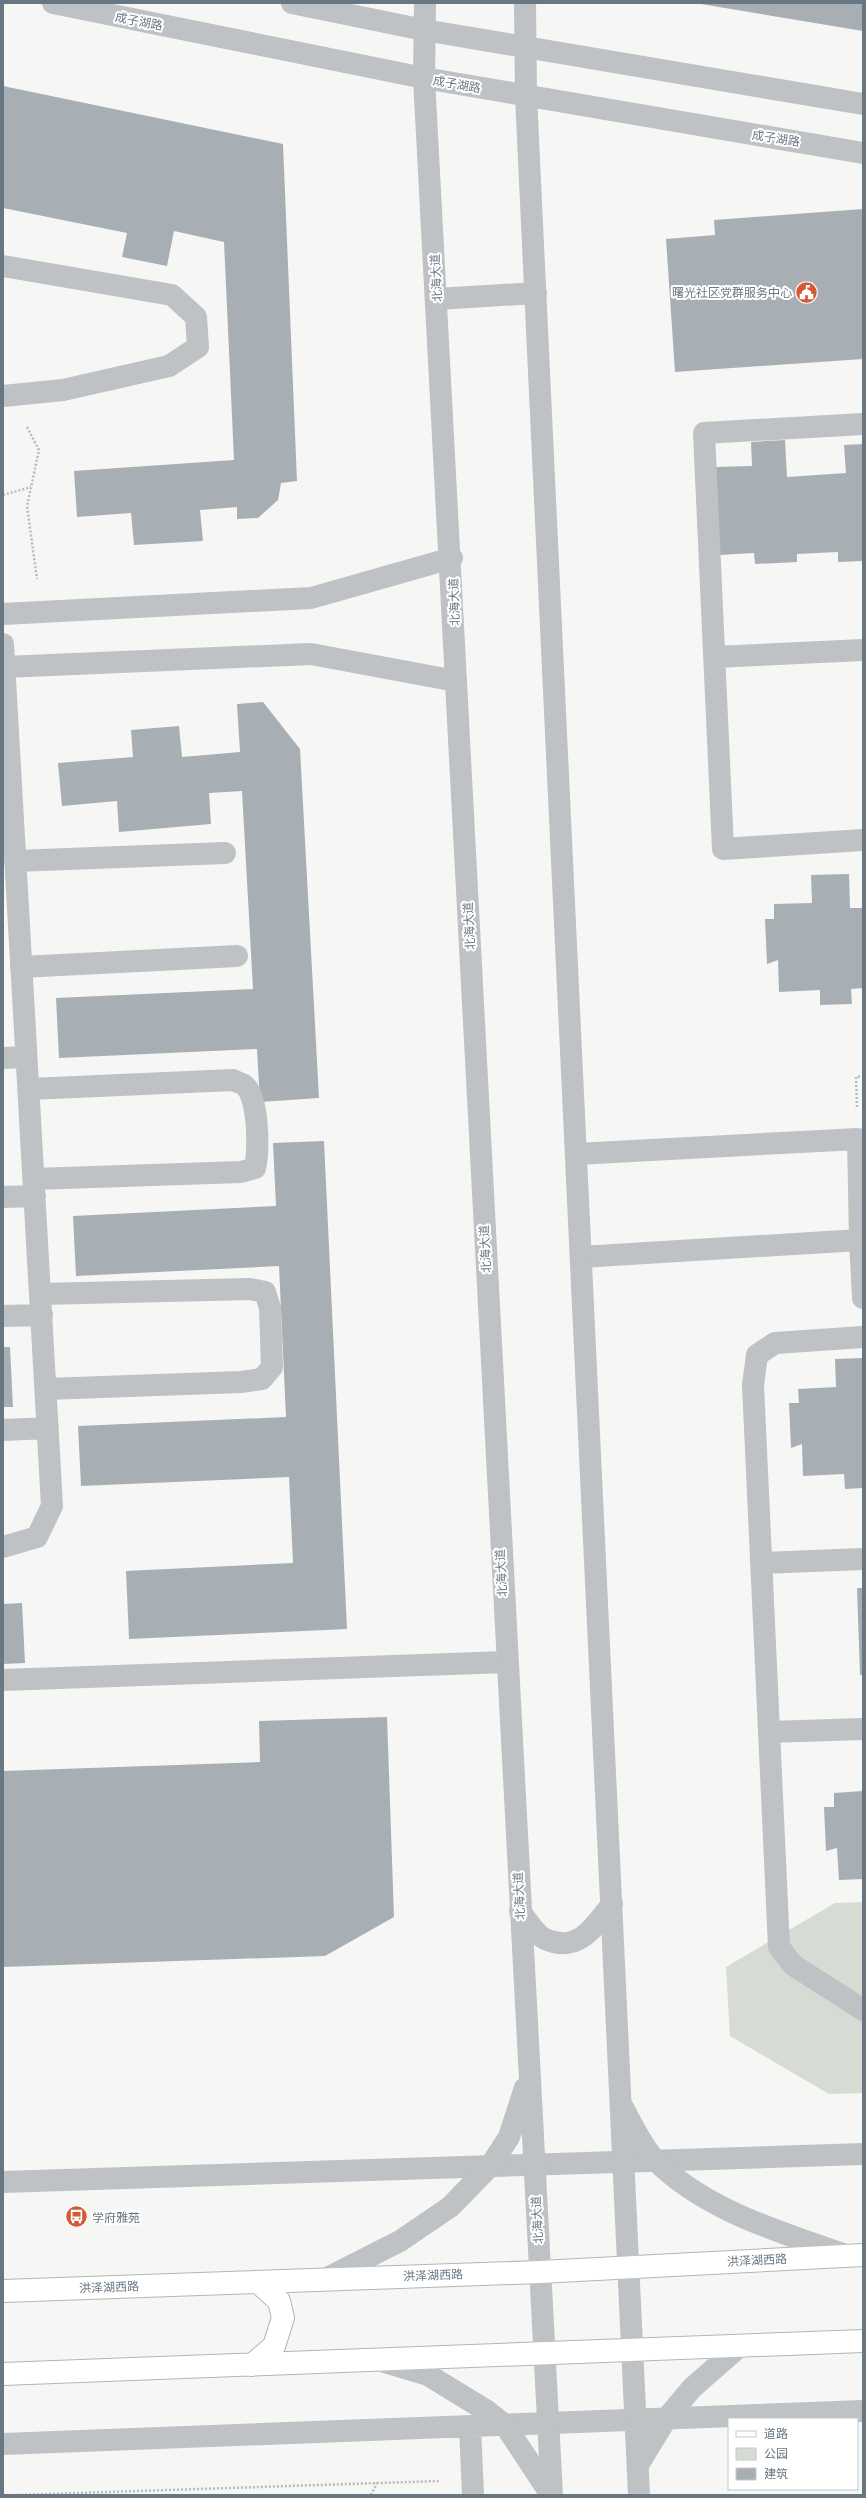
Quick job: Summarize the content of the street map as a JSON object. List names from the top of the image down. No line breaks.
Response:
{"streets":{"main road":["洪泽湖西路"],"street":["成子湖路","北海大道"]},"crossings":[["成子湖路","北海大道"],["北海大道","洪泽湖西路"]],"places":{"public building":["曙光社区党群服务中心"],"bus stop":["学府雅苑"]},"legend":["道路","公园","建筑"]}
